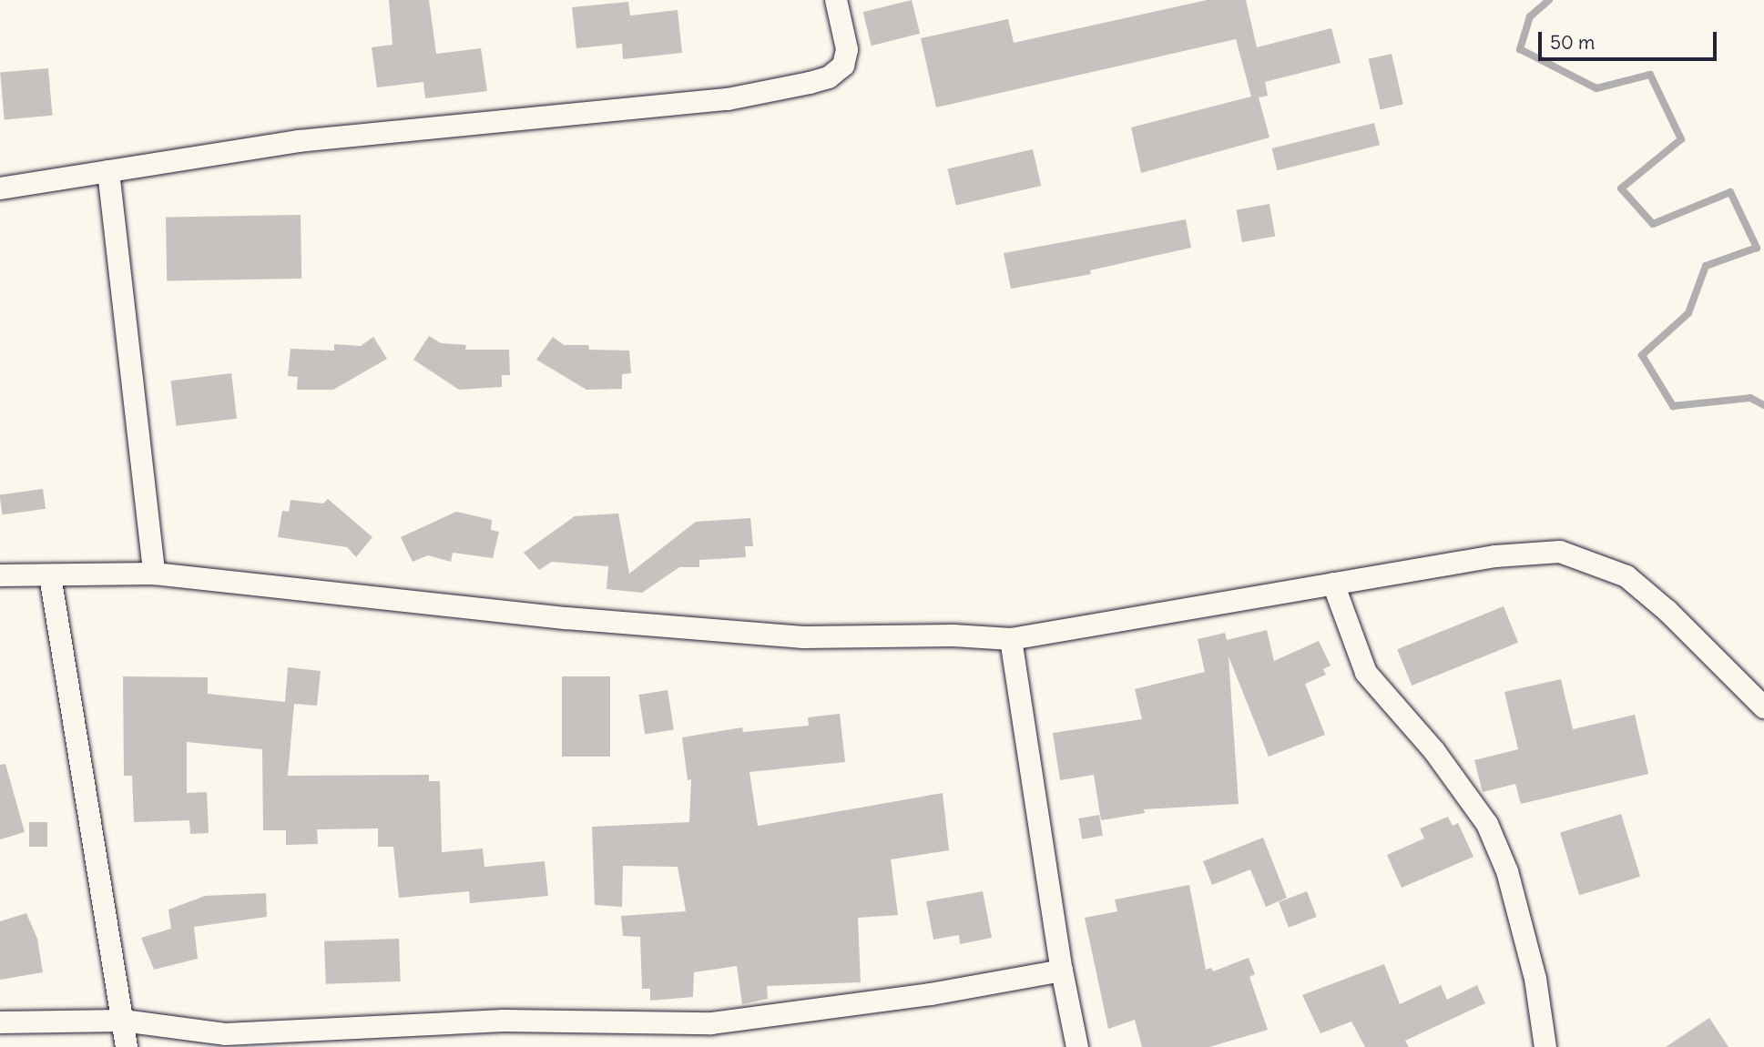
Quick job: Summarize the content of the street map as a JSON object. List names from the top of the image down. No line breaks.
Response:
{"scale_bar":"50 m"}
